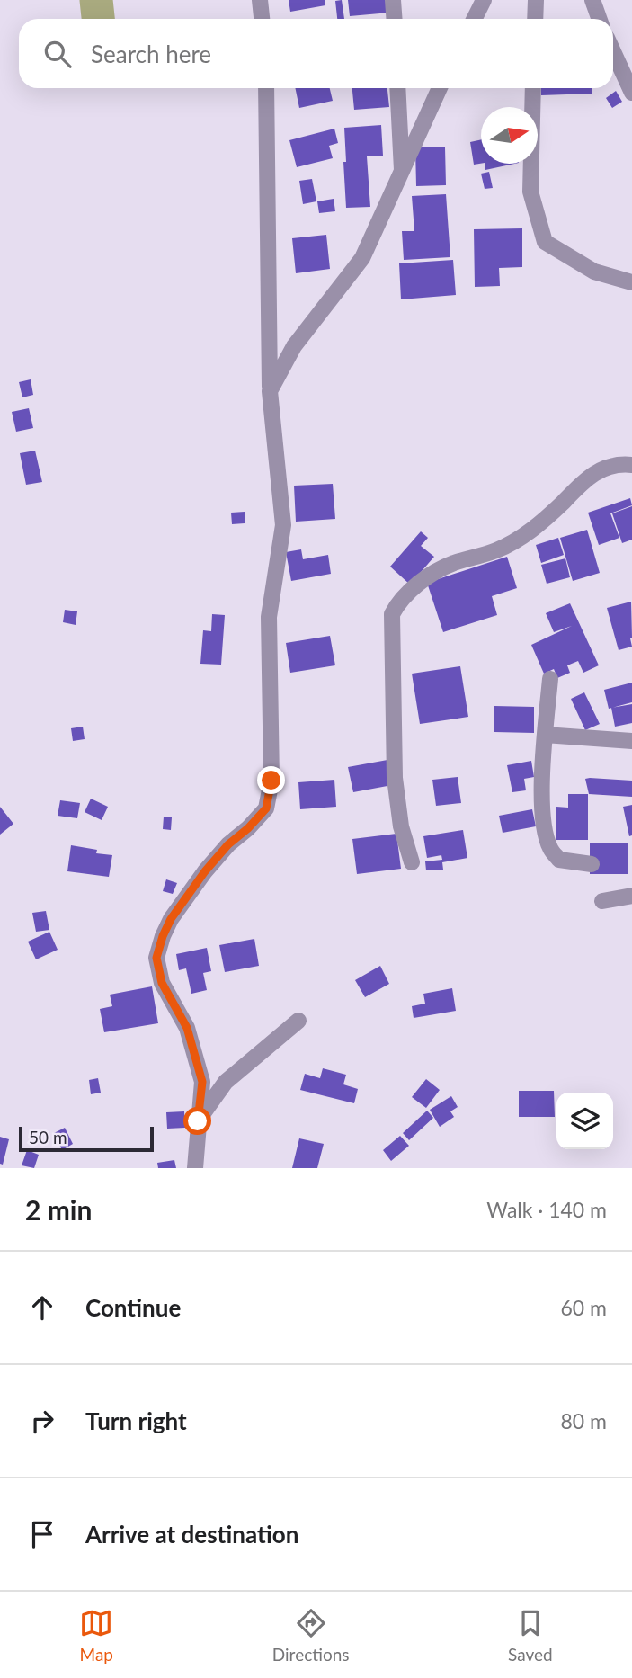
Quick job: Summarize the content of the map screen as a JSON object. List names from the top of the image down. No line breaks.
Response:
{"scale_bar":"50 m","north":"right","page":{"search":"Search here","scale":"50 m","heading":["2 min","Walk · 140 m"],"list":[["Continue","60 m"],["Turn right","80 m"],"Arrive at destination"],"nav":["Map","Directions","Saved"]}}
